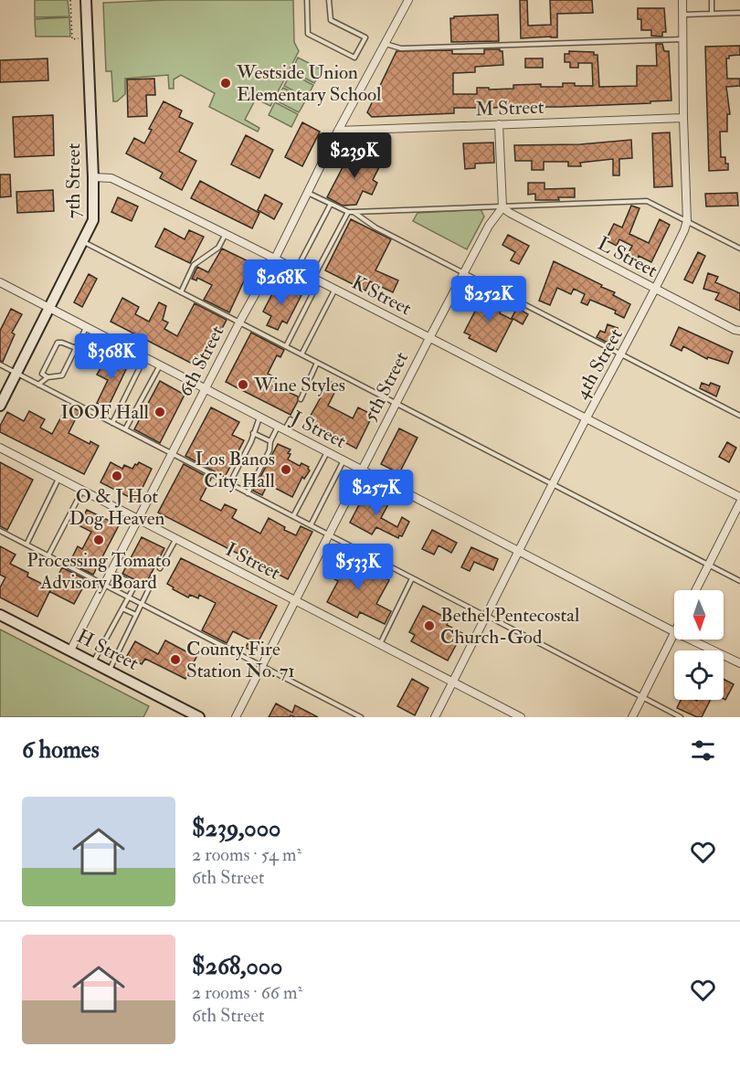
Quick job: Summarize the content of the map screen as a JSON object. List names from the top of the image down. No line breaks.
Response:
{"streets":{"street":["M Street","7th Street","L Street","K Street","6th Street","4th Street","5th Street","J Street","I Street","H Street"]},"crossings":[["M Street","6th Street"],["M Street","4th Street"],["7th Street","K Street"],["7th Street","J Street"],["L Street","4th Street"],["L Street","5th Street"],["K Street","6th Street"],["K Street","4th Street"],["K Street","5th Street"],["6th Street","J Street"],["6th Street","I Street"],["6th Street","H Street"],["4th Street","J Street"],["4th Street","I Street"],["5th Street","J Street"],["5th Street","I Street"]],"places":["Westside Union Elementary School","Wine Styles","IOOF Hall","Los Banos City Hall","O & J Hot Dog Heaven","Processing Tomato Advisory Board","Bethel Pentecostal Church-God","County Fire Station No. 71"],"north":"bottom","page":{"price":["$239K","$268K","$252K","$368K","$257K","$533K"],"heading":"6 homes","list":[{"name":"$239,000","note":"2 rooms · 54 m² · 6th Street"},{"name":"$268,000","note":"2 rooms · 66 m² · 6th Street"}]}}
